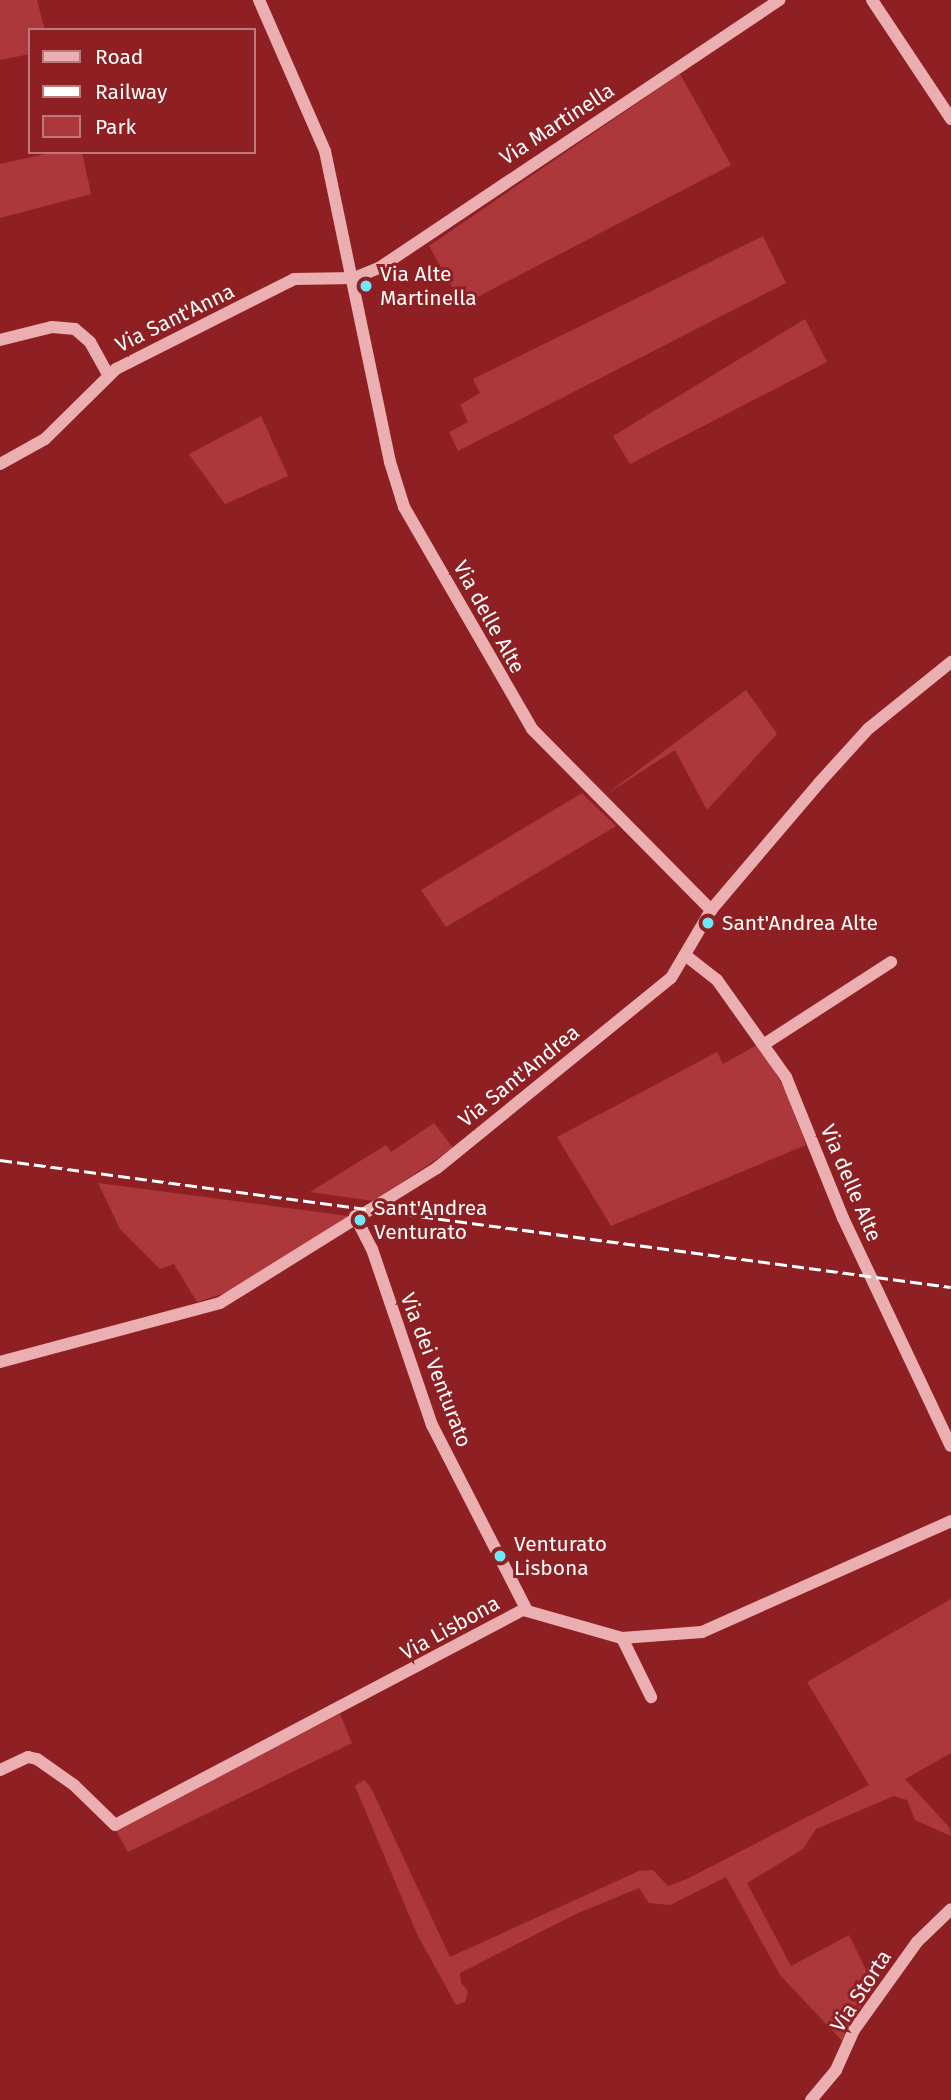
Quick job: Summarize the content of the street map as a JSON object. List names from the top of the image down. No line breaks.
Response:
{"streets":{"street":["Via Martinella","Via Sant'Anna","Via delle Alte","Via Sant'Andrea","Via dei Venturato","Via Lisbona","Via Storta"]},"crossings":[["Via Martinella","Via Sant'Anna"],["Via Martinella","Via delle Alte"],["Via Sant'Anna","Via delle Alte"],["Via delle Alte","Via Sant'Andrea"],["Via Sant'Andrea","Via dei Venturato"],["Via dei Venturato","Via Lisbona"]],"places":["Via Alte Martinella","Sant'Andrea Alte","Sant'Andrea Venturato","Venturato Lisbona"],"legend":["Road","Railway","Park"]}
